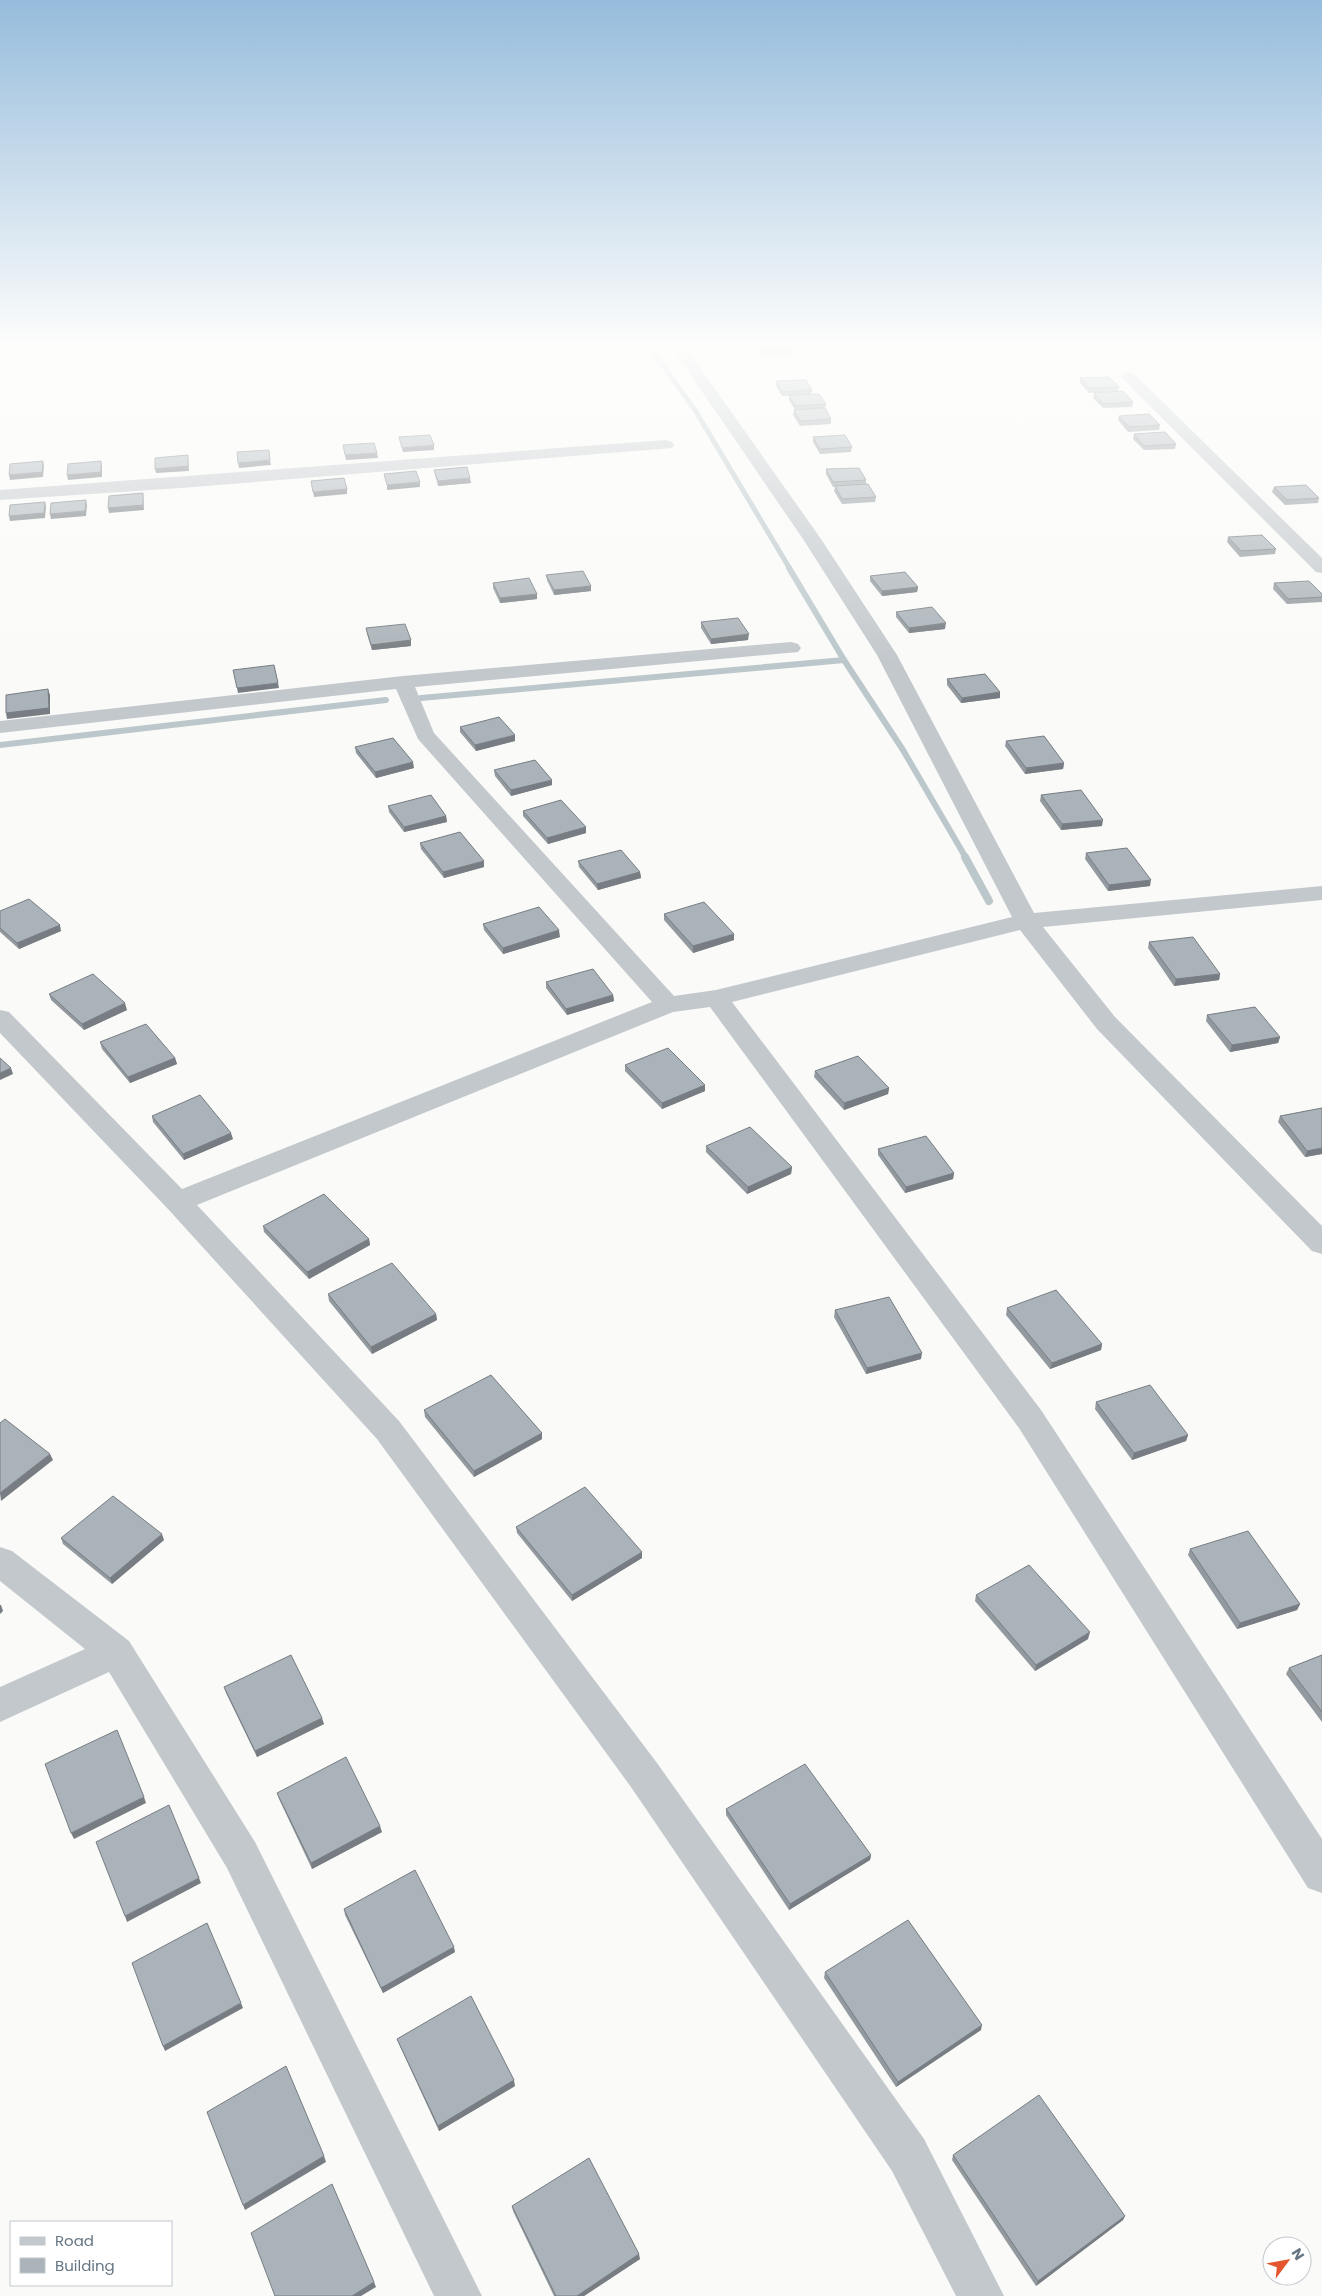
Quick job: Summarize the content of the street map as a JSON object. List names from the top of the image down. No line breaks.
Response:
{"legend":["Road","Building"],"north":"top right"}
